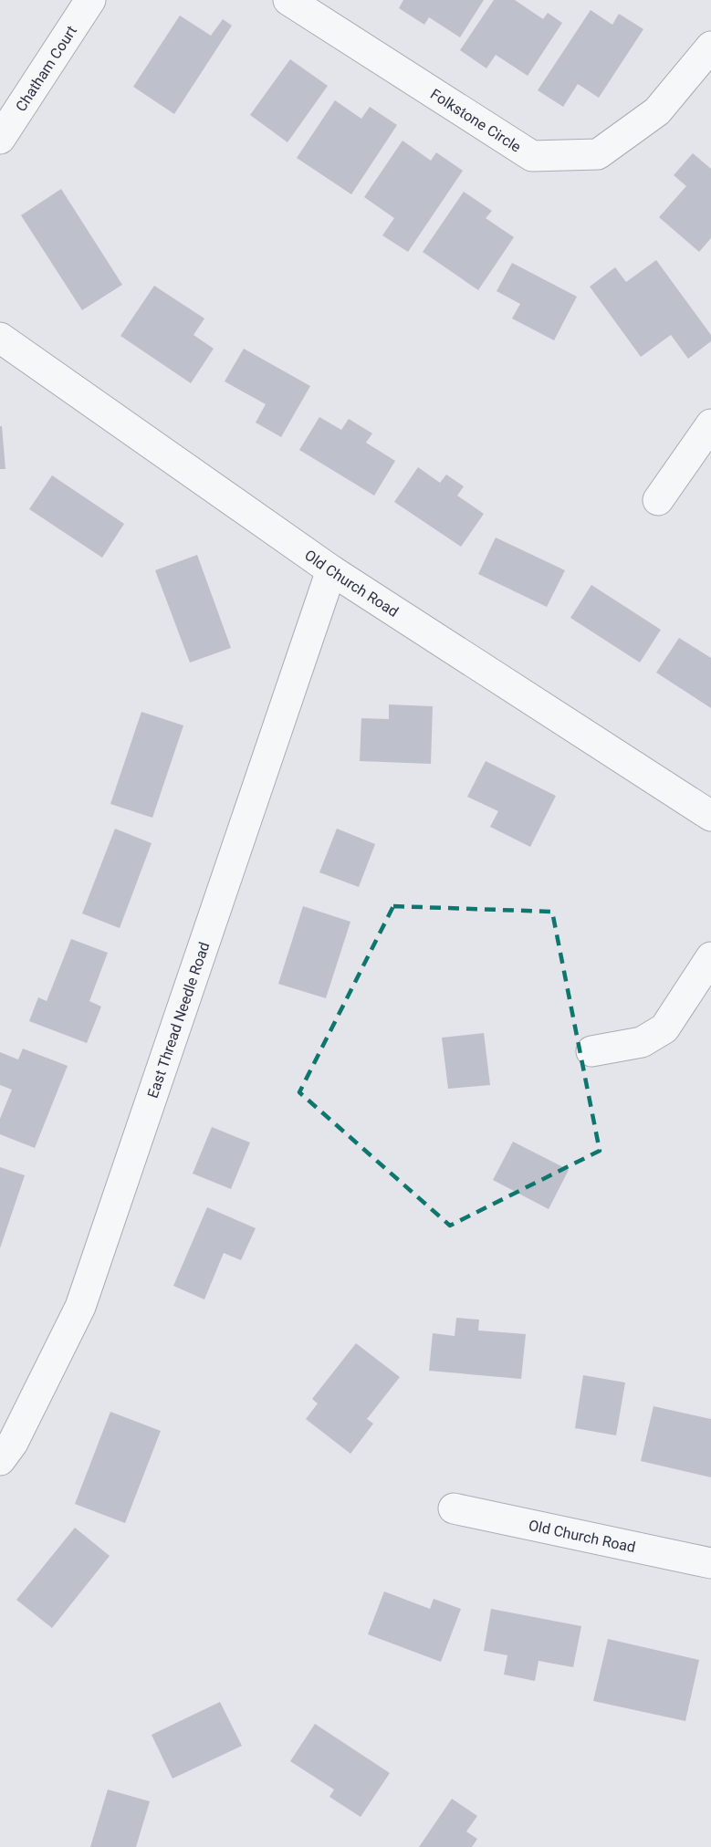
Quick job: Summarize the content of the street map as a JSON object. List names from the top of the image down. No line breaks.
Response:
{"streets":{"street":["Chatham Court","Folkstone Circle","Old Church Road","East Thread Needle Road"]},"crossings":[["Old Church Road","East Thread Needle Road"]]}
